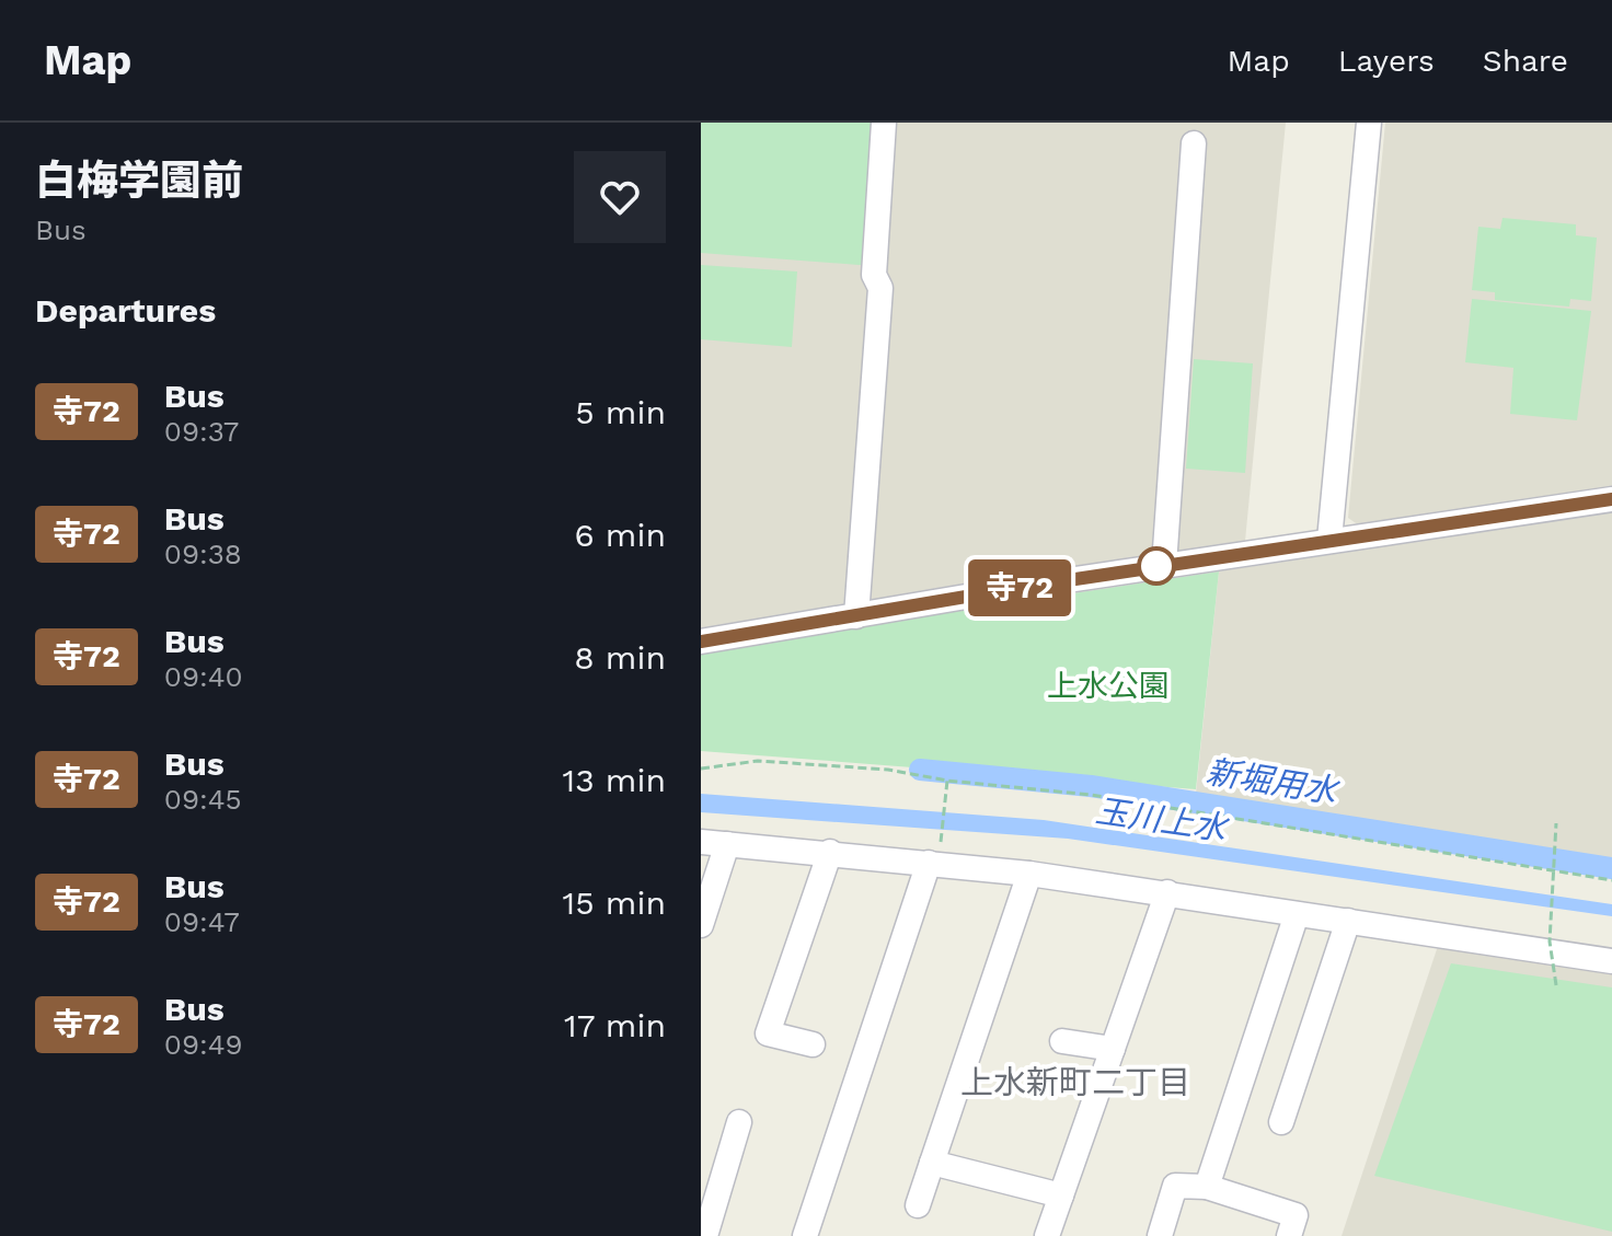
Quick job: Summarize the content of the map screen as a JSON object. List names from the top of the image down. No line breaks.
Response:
{"districts":["上水新町二丁目"],"water":["新堀用水","玉川上水"],"parks":["上水公園"],"lines":["bus line 寺72"],"page":{"header":"Map","nav":["Map","Layers","Share"],"heading":[["白梅学園前","Bus"],"Departures"],"on_map":"寺72","list":[{"mark":"寺72","name":"Bus","note":"09:37","value":"5 min"},{"mark":"寺72","name":"Bus","note":"09:38","value":"6 min"},{"mark":"寺72","name":"Bus","note":"09:40","value":"8 min"},{"mark":"寺72","name":"Bus","note":"09:45","value":"13 min"},{"mark":"寺72","name":"Bus","note":"09:47","value":"15 min"},{"mark":"寺72","name":"Bus","note":"09:49","value":"17 min"}]}}
